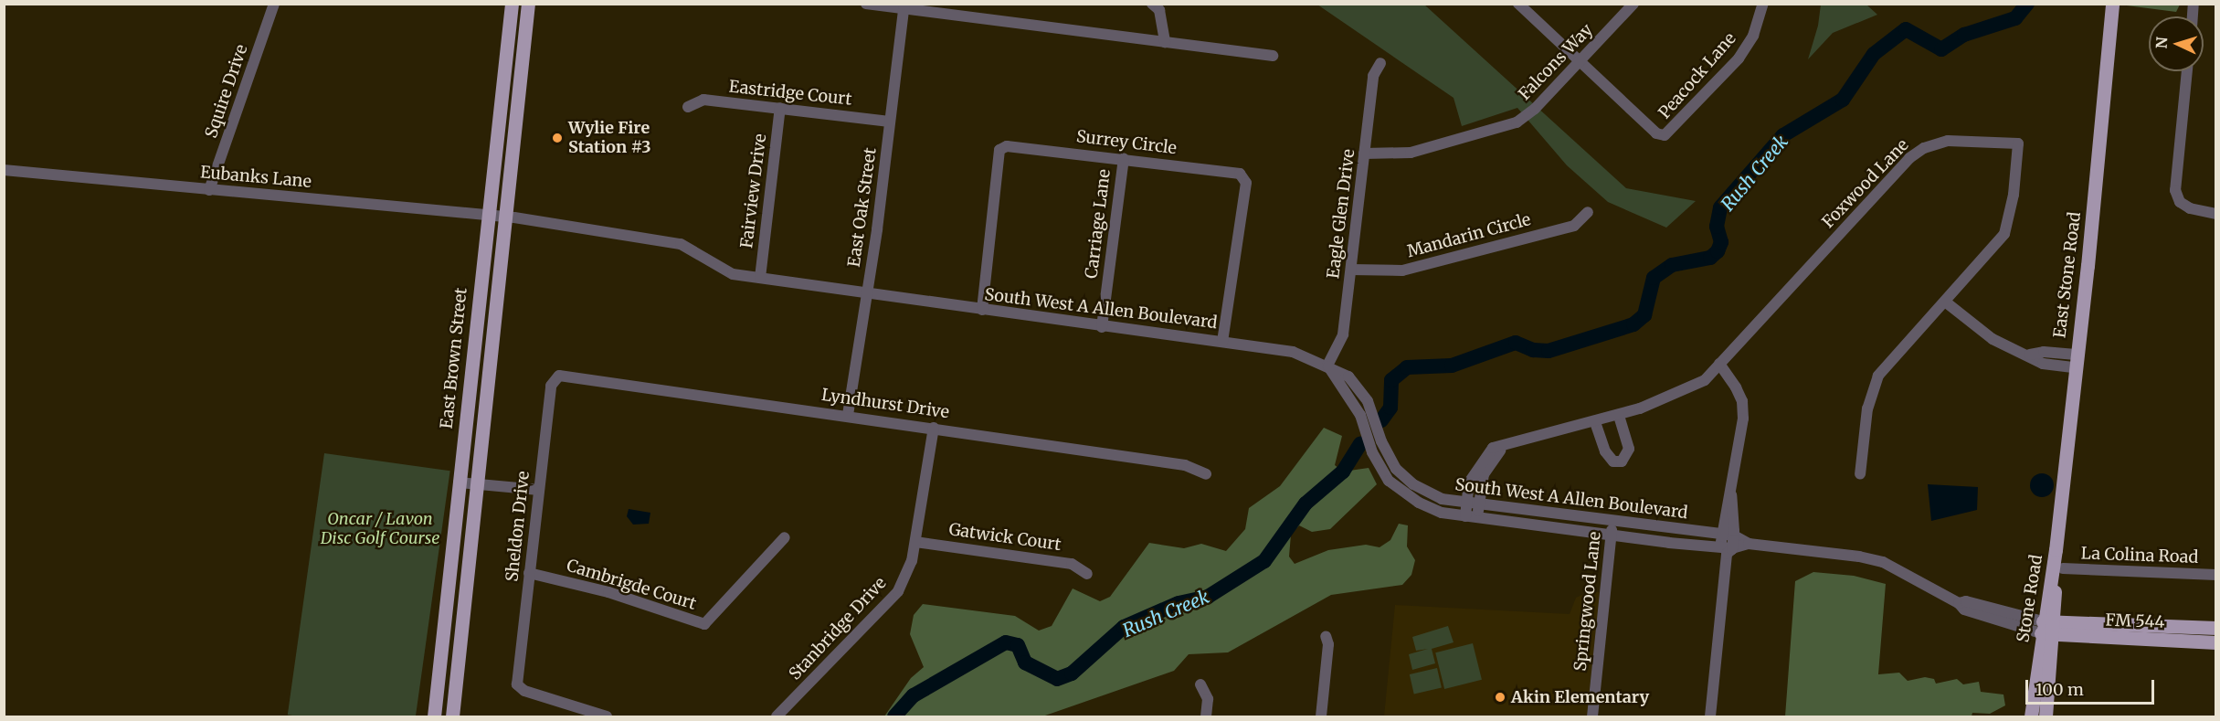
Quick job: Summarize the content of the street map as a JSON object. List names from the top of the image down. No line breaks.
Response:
{"streets":{"main road":["East Stone Road","East Brown Street","Stone Road","FM 544"],"street":["Falcons Way","Peacock Lane","Squire Drive","Eastridge Court","Surrey Circle","Eubanks Lane","Foxwood Lane","Fairview Drive","East Oak Street","Eagle Glen Drive","Carriage Lane","Mandarin Circle","South West A Allen Boulevard","Lyndhurst Drive","Sheldon Drive","Gatwick Court","La Colina Road","Cambrigde Court","Springwood Lane","Stanbridge Drive"]},"crossings":[["Falcons Way","Peacock Lane"],["Falcons Way","Eagle Glen Drive"],["Squire Drive","Eubanks Lane"],["Eastridge Court","Fairview Drive"],["Eastridge Court","East Oak Street"],["Surrey Circle","Carriage Lane"],["Surrey Circle","South West A Allen Boulevard"],["Eubanks Lane","Fairview Drive"],["Eubanks Lane","South West A Allen Boulevard"],["Eubanks Lane","East Brown Street"],["Fairview Drive","South West A Allen Boulevard"],["East Oak Street","South West A Allen Boulevard"],["East Oak Street","Lyndhurst Drive"],["Eagle Glen Drive","Mandarin Circle"],["Eagle Glen Drive","South West A Allen Boulevard"],["Carriage Lane","South West A Allen Boulevard"],["East Stone Road","Stone Road"],["South West A Allen Boulevard","Springwood Lane"],["Lyndhurst Drive","Sheldon Drive"],["Lyndhurst Drive","Stanbridge Drive"],["Sheldon Drive","Cambrigde Court"],["Gatwick Court","Stanbridge Drive"],["Stone Road","FM 544"]],"water":["Rush Creek"],"parks":["Oncar / Lavon Disc Golf Course"],"places":["Wylie Fire Station #3","Akin Elementary"],"scale_bar":"100 m","north":"left"}
